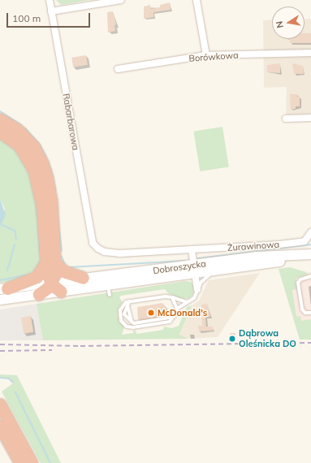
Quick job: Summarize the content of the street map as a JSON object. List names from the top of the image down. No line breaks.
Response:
{"streets":{"main road":["Dobroszycka"],"street":["Borówkowa","Rabarbarowa","Żurawinowa"]},"crossings":[["Rabarbarowa","Żurawinowa"]],"places":["McDonald's","Dąbrowa Oleśnicka DO"],"scale_bar":"100 m","north":"left"}
